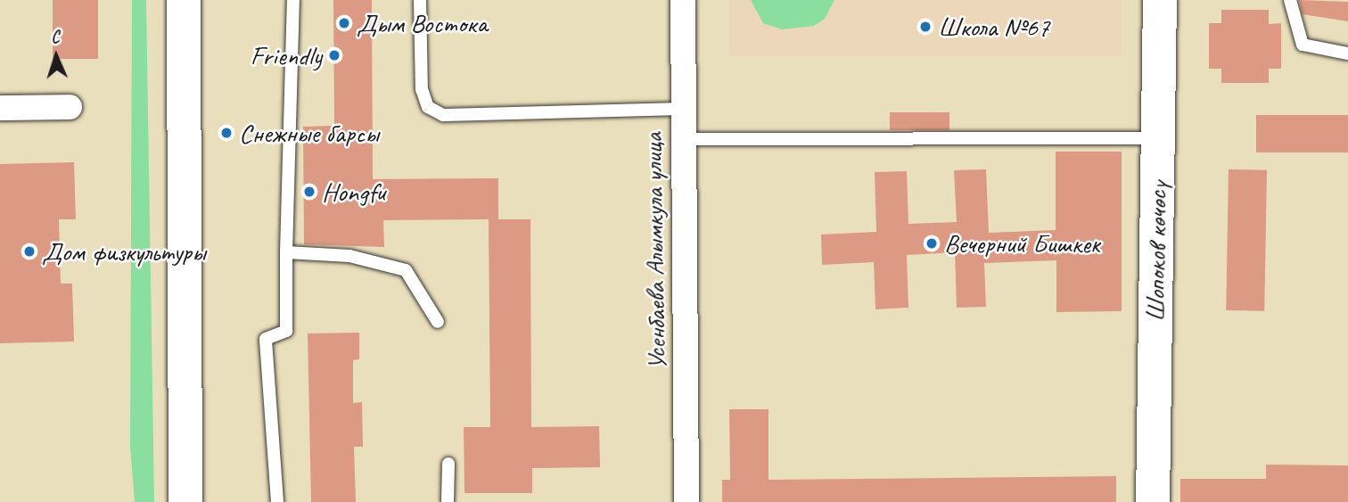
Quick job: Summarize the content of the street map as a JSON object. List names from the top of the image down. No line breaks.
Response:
{"streets":{"street":["Усенбаева Алымкула улица","Шопоков көчөсү"]},"places":["Дым Востока","Школа №67","Friendly","Снежные барсы","Hongfu","Вечерний Бишкек","Дом физкультуры"],"north":"top"}
